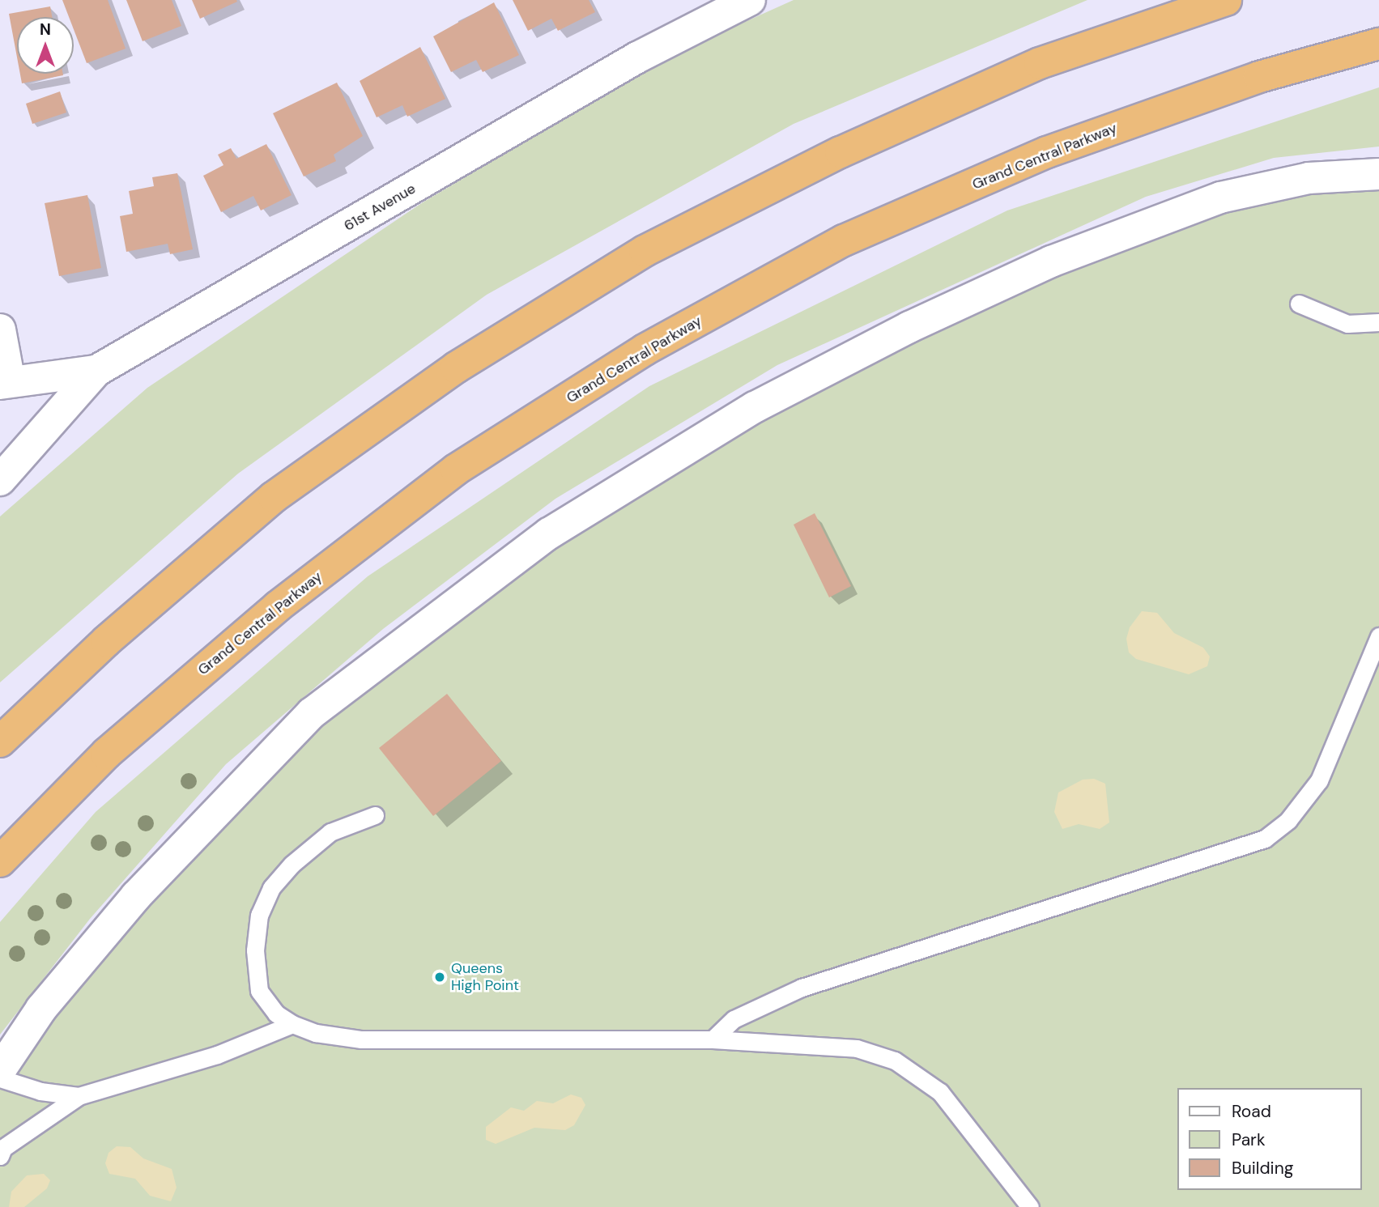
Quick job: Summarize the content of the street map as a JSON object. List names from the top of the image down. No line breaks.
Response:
{"streets":{"highway":["Grand Central Parkway"],"main road":["61st Avenue"]},"places":["Queens High Point"],"legend":["Road","Park","Building"],"north":"top"}
